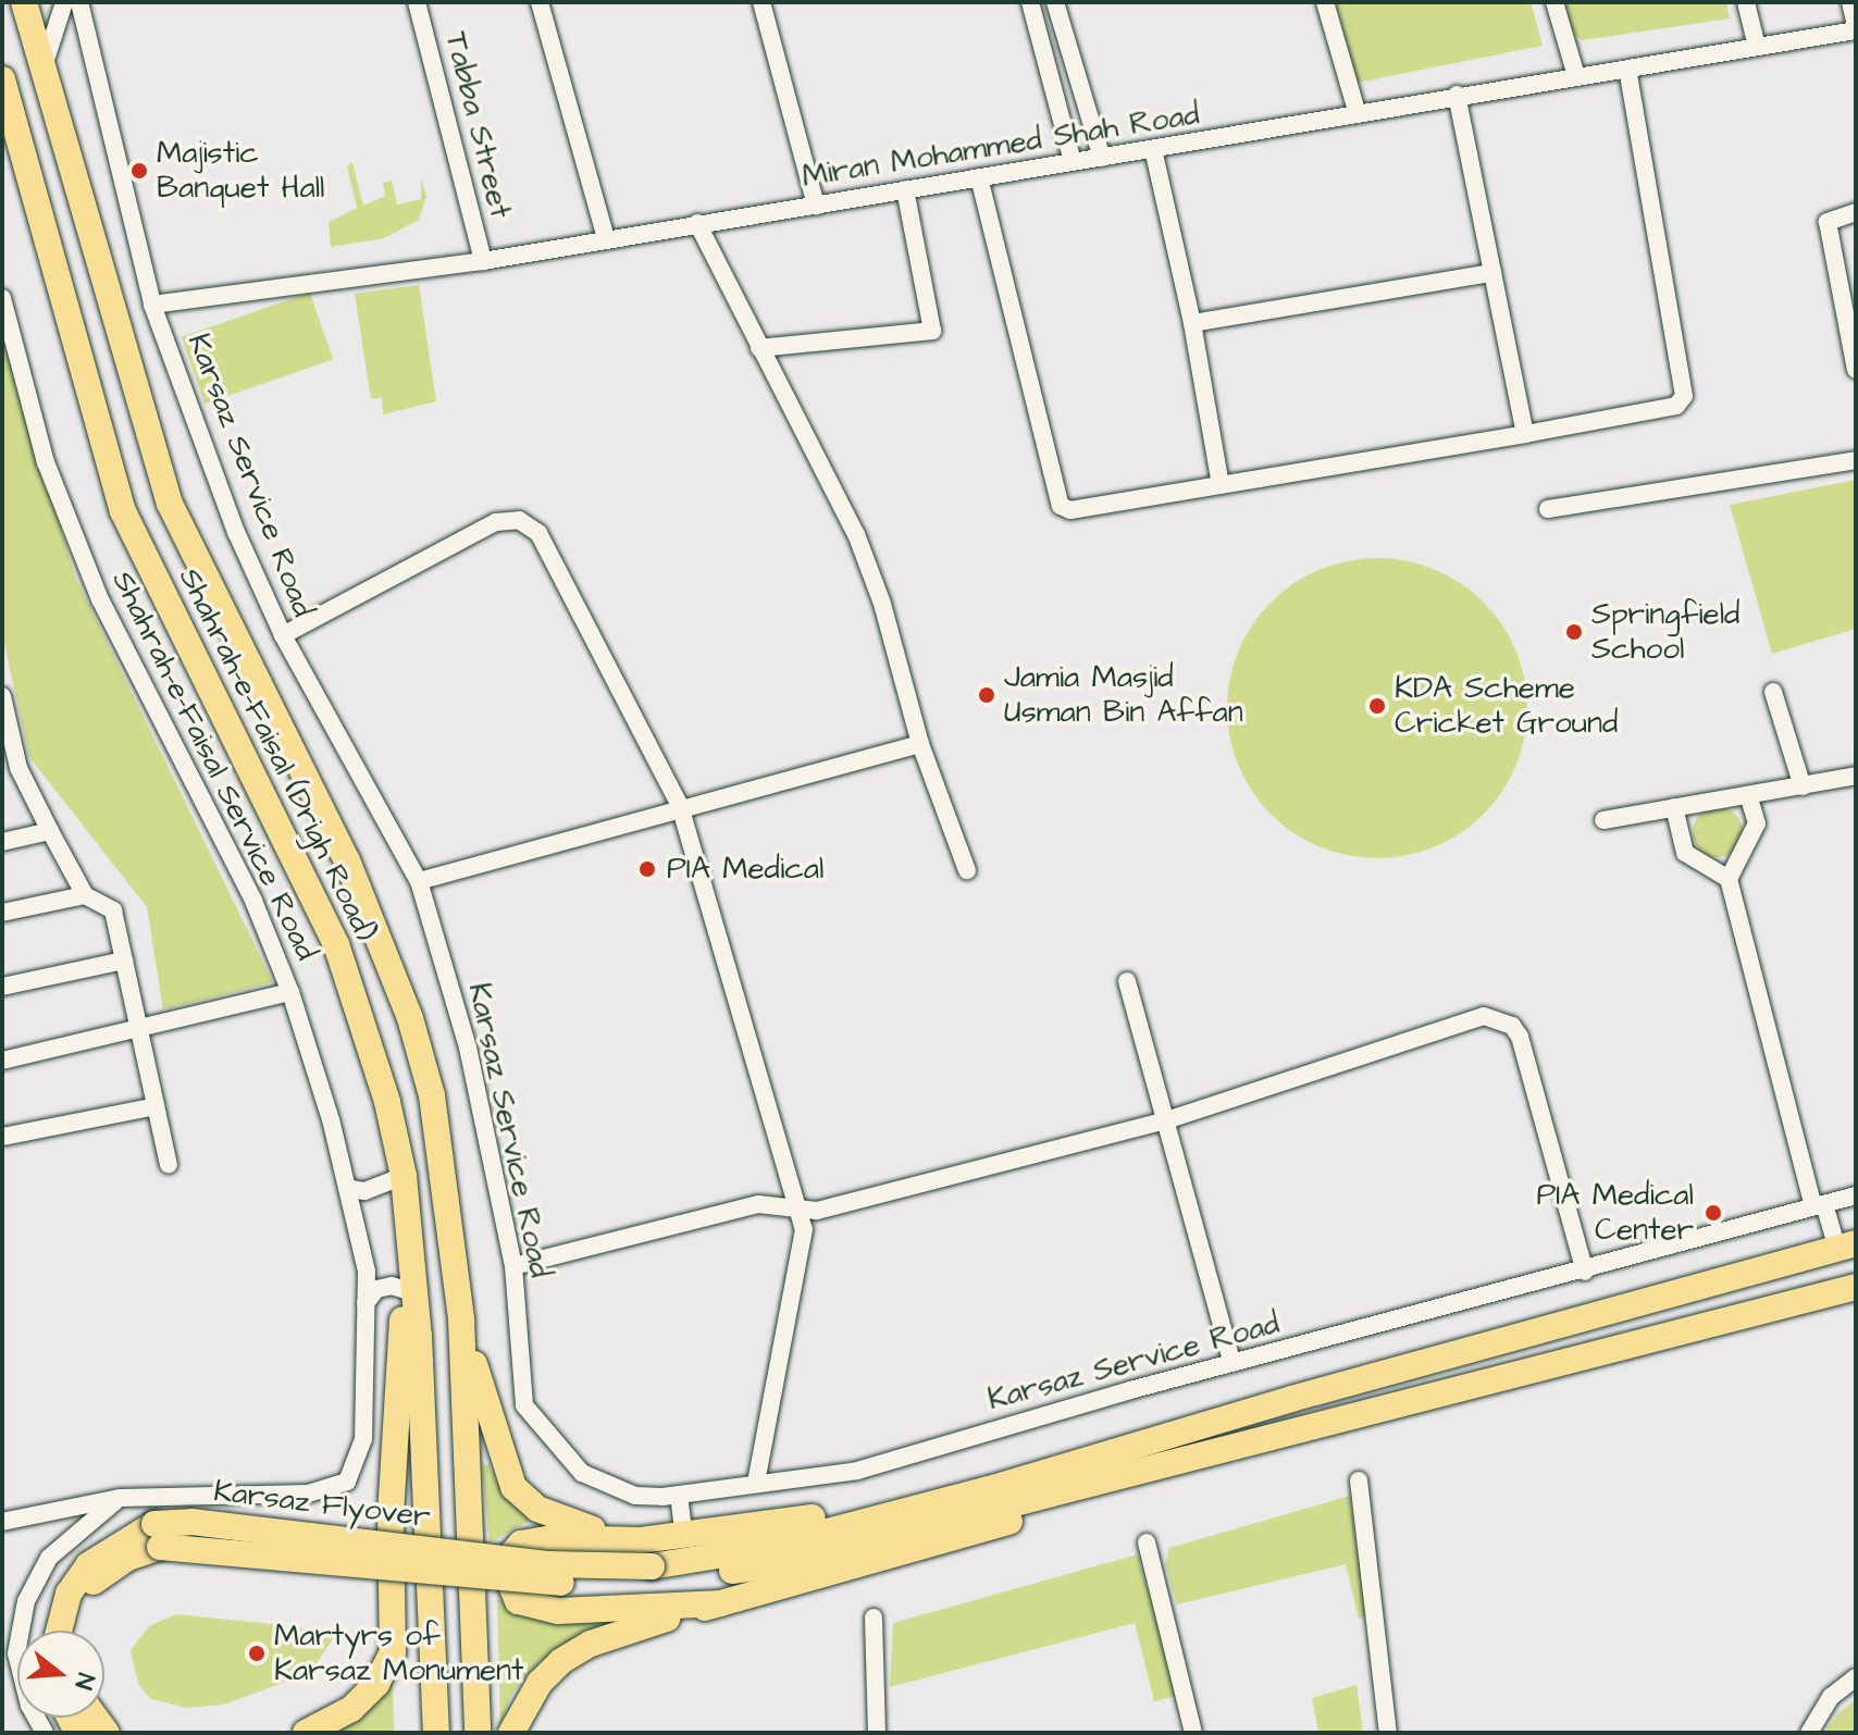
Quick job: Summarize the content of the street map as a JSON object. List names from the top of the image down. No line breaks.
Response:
{"streets":{"highway":["Shahrah-e-Faisal (Drigh Road)"],"street":["Tabba Street","Miran Mohammed Shah Road","Karsaz Service Road","Shahrah-e-Faisal Service Road"]},"crossings":[["Tabba Street","Miran Mohammed Shah Road"],["Miran Mohammed Shah Road","Karsaz Service Road"]],"places":["Majistic Banquet Hall","Springfield School","Jamia Masjid Usman Bin Affan","KDA Scheme Cricket Ground","PIA Medical","PIA Medical Center","Martyrs of Karsaz Monument"],"north":"right"}
